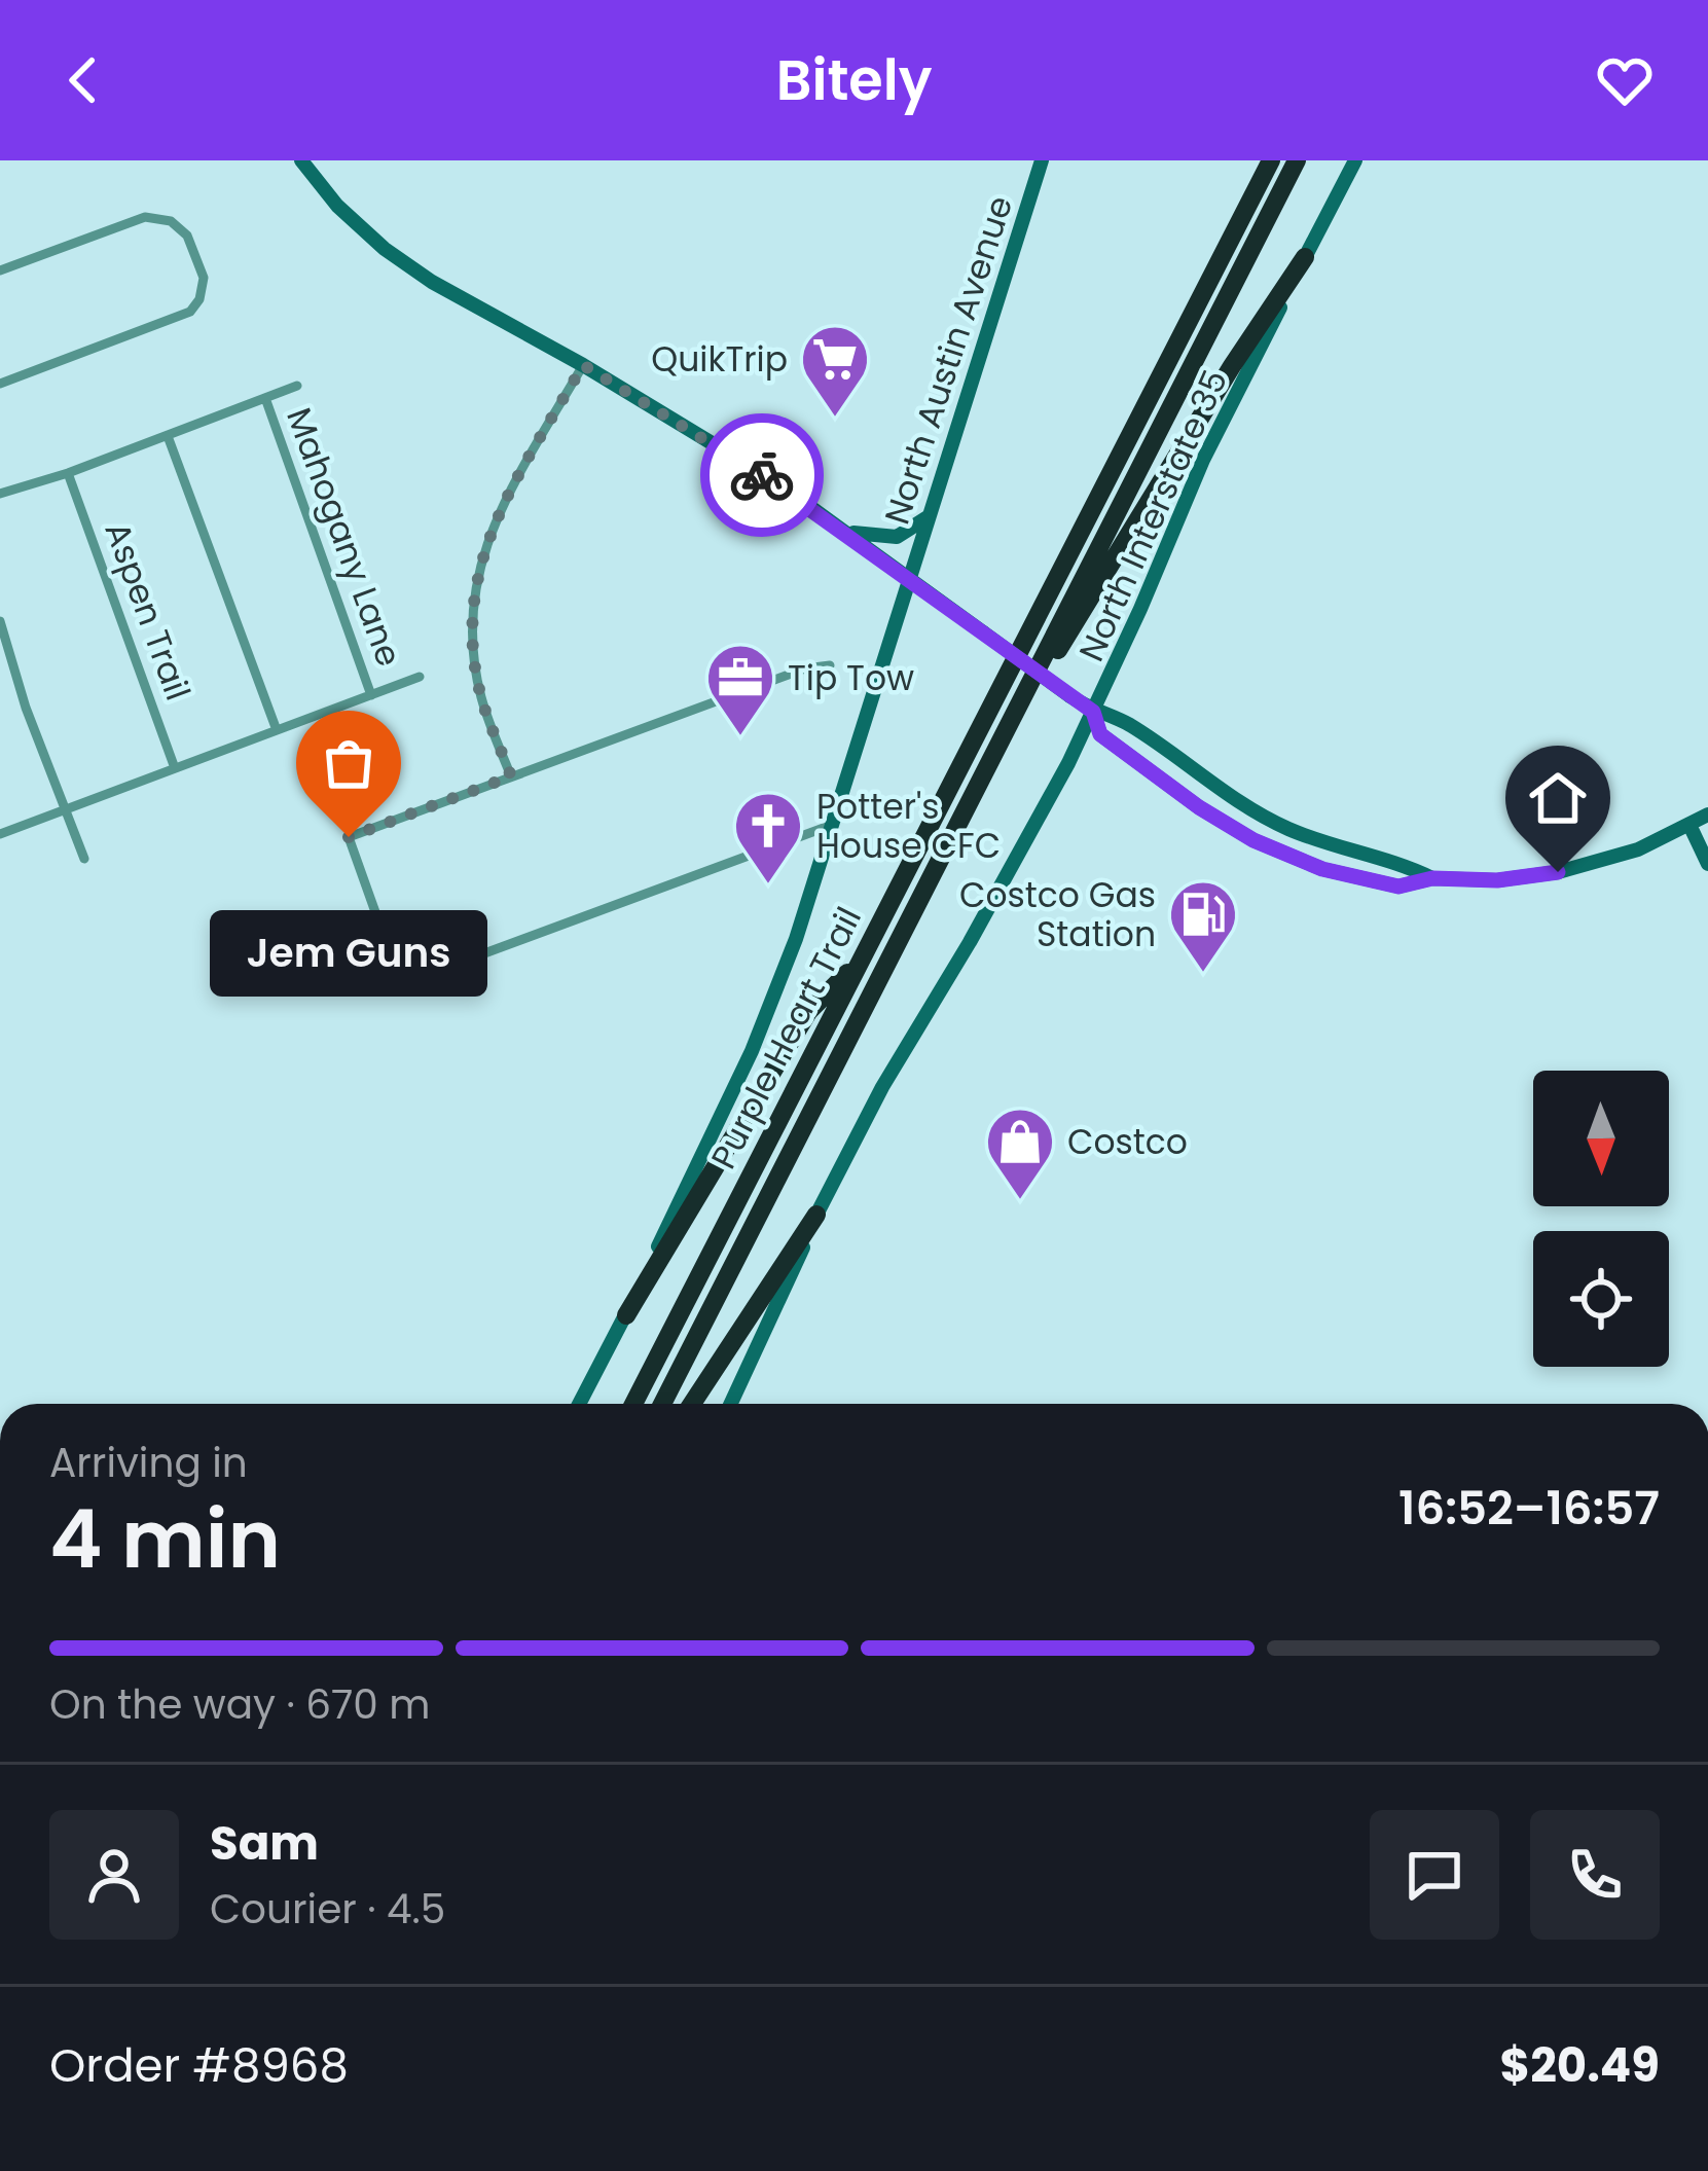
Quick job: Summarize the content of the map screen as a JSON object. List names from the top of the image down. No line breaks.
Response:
{"streets":{"highway":["Purple Heart Trail"],"main road":["North Austin Avenue","North Interstate 35"],"street":["Mahogany Lane","Aspen Trail"]},"places":{"supermarket":["QuikTrip"],"office":["Tip Tow"],"other":["Jem Guns"],"church":["Potter's House CFC"],"fuel station":["Costco Gas Station"],"shop":["Costco"]},"north":"bottom","page":{"header":"Bitely","bubble":"Jem Guns","heading":["4 min","Arriving in","16:52–16:57"],"panel":["Sam","Courier · 4.5","Order #8968","$20.49"],"bar":"On the way · 670 m"}}
